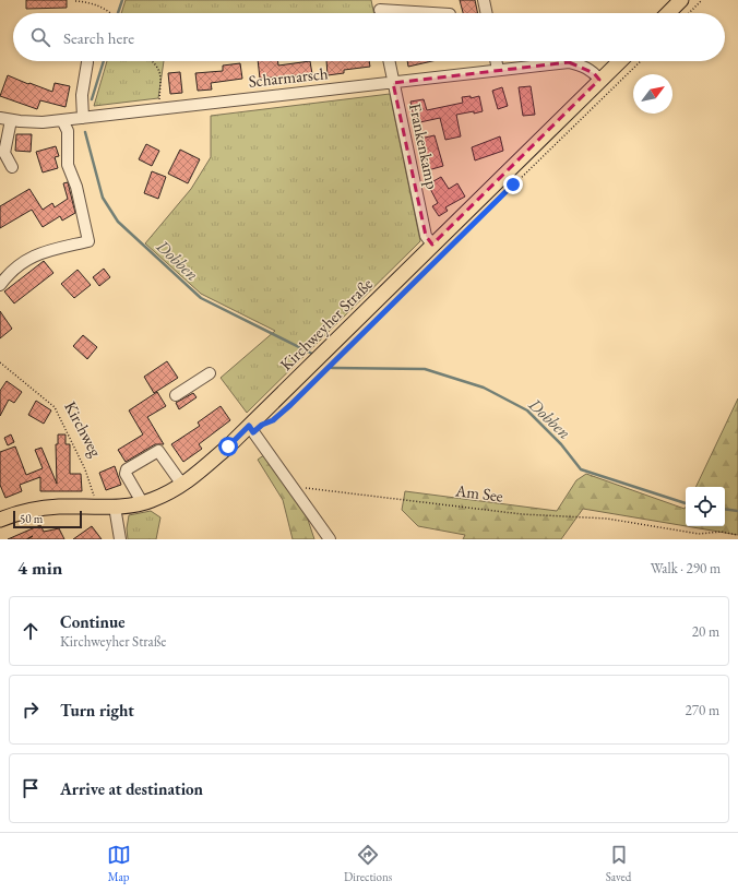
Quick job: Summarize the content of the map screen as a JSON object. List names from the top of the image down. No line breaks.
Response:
{"streets":{"main road":["Kirchweyher Straße"],"street":["Scharmarsch","Frankenkamp"],"path":["Kirchweg","Am See"]},"crossings":[["Scharmarsch","Frankenkamp"],["Scharmarsch","Kirchweyher Straße"],["Frankenkamp","Kirchweyher Straße"],["Kirchweyher Straße","Kirchweg"]],"water":["Dobben"],"scale_bar":"50 m","north":"top right","page":{"search":"Search here","scale":"50 m","heading":["4 min","Walk · 290 m"],"list":[["Continue","Kirchweyher Straße","20 m"],["Turn right","270 m"],"Arrive at destination"],"nav":["Map","Directions","Saved"]}}
